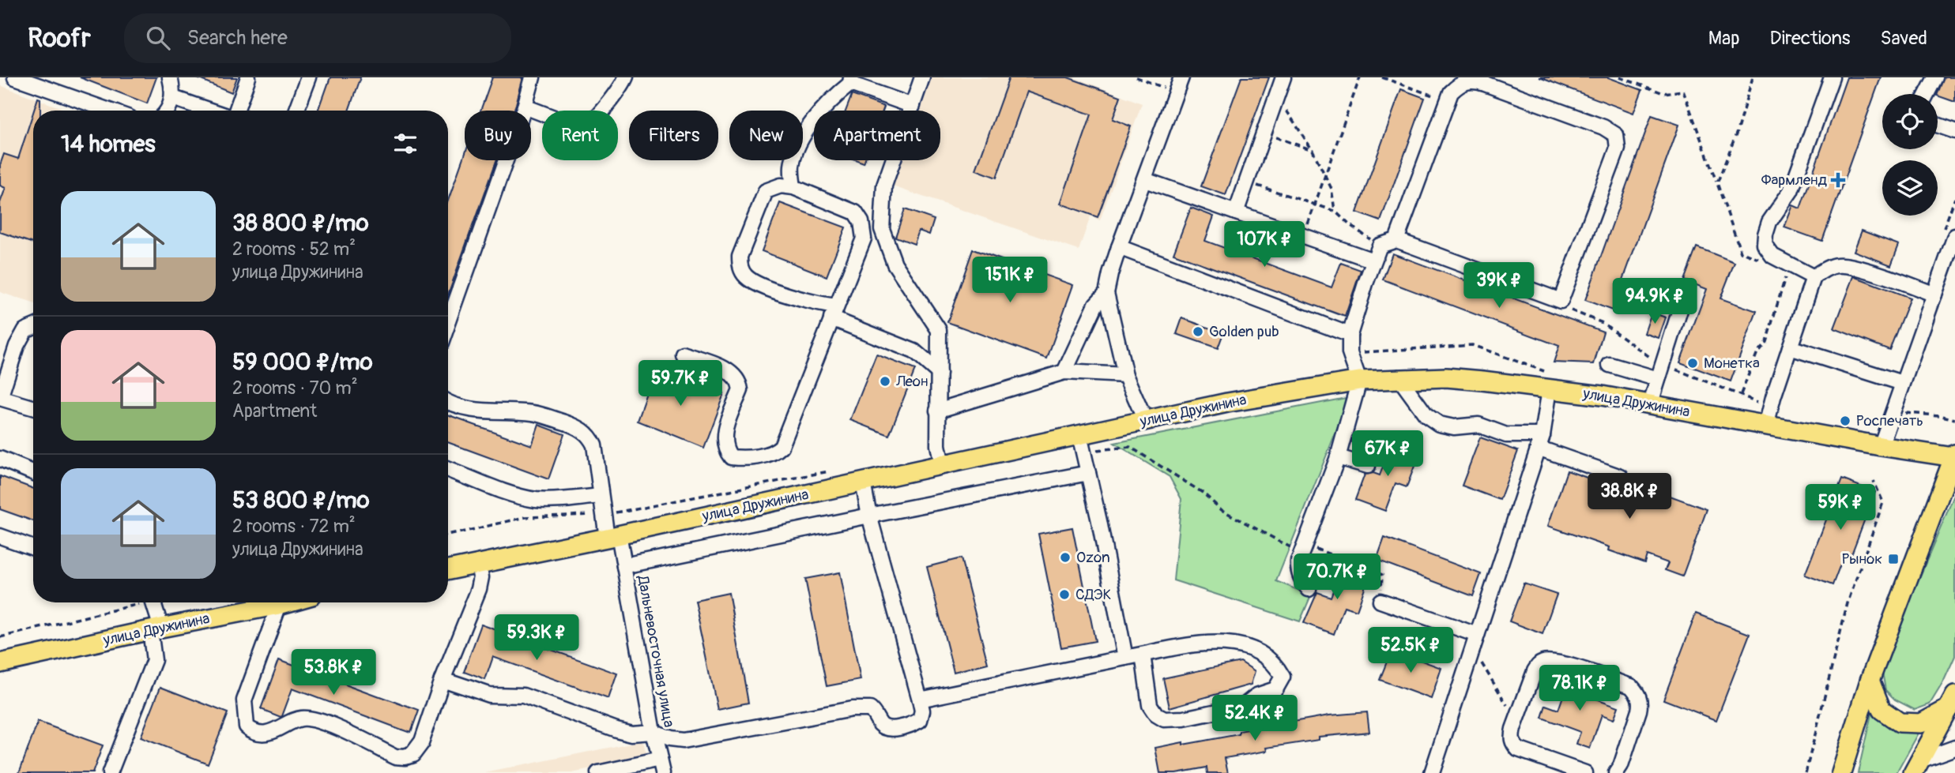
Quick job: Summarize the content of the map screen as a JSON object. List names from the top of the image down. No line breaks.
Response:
{"streets":{"main road":["улица Дружинина"],"street":["Дальневосточная улица"]},"crossings":[["улица Дружинина","Дальневосточная улица"]],"places":{"health":["Фармленд"],"other":["Golden pub","Монетка","Леон","Роспечать","Ozon","СДЭК"],"transit":["Рынок"]},"page":{"header":"Roofr","search":"Search here","nav":["Map","Directions","Saved"],"chip":["Buy","Rent","Filters","New","Apartment"],"heading":"14 homes","list":[{"name":"38 800 ₽/mo","note":"2 rooms · 52 m² · улица Дружинина"},{"name":"59 000 ₽/mo","note":"2 rooms · 70 m² · Apartment"},{"name":"53 800 ₽/mo","note":"2 rooms · 72 m² · улица Дружинина"}],"price":["107K ₽","151K ₽","39K ₽","94.9K ₽","59.7K ₽","67K ₽","38.8K ₽","59K ₽","70.7K ₽","59.3K ₽","52.5K ₽","53.8K ₽","78.1K ₽","52.4K ₽"]}}
